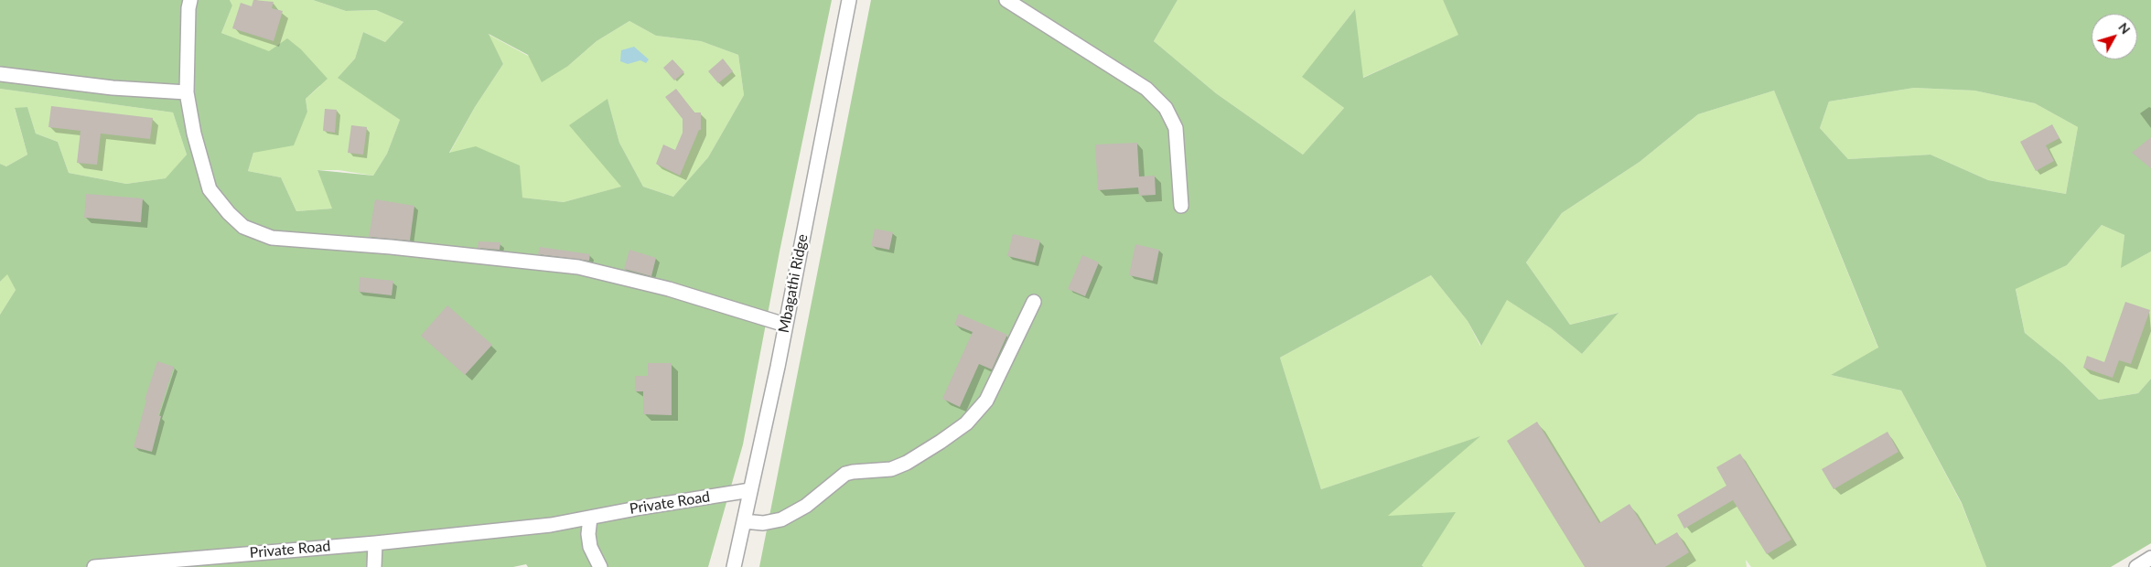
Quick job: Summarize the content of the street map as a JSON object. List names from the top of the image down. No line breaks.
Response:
{"streets":{"street":["Mbagathi Ridge","Private Road"]},"crossings":[["Mbagathi Ridge","Private Road"]],"north":"top right"}
